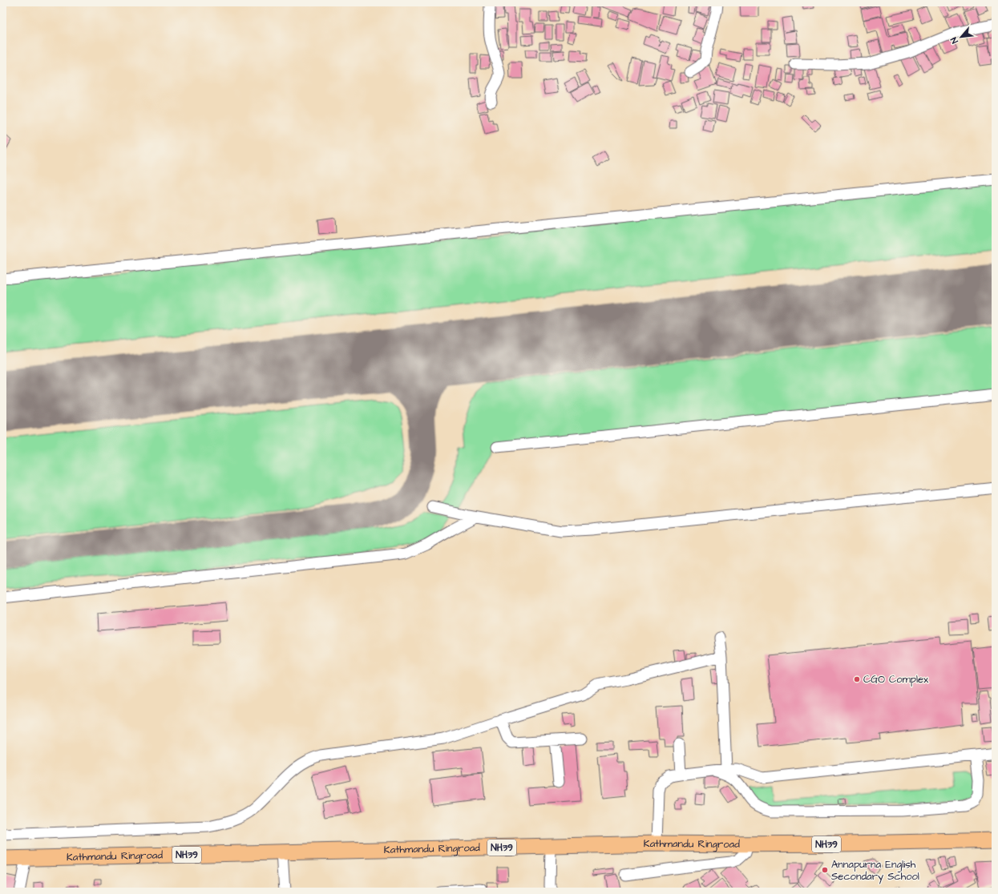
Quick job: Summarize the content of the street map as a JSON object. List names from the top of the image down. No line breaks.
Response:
{"streets":{"highway":["Kathmandu Ringroad","NH39"]},"places":["CGO Complex","Annapurna English Secondary School"],"north":"bottom left"}
